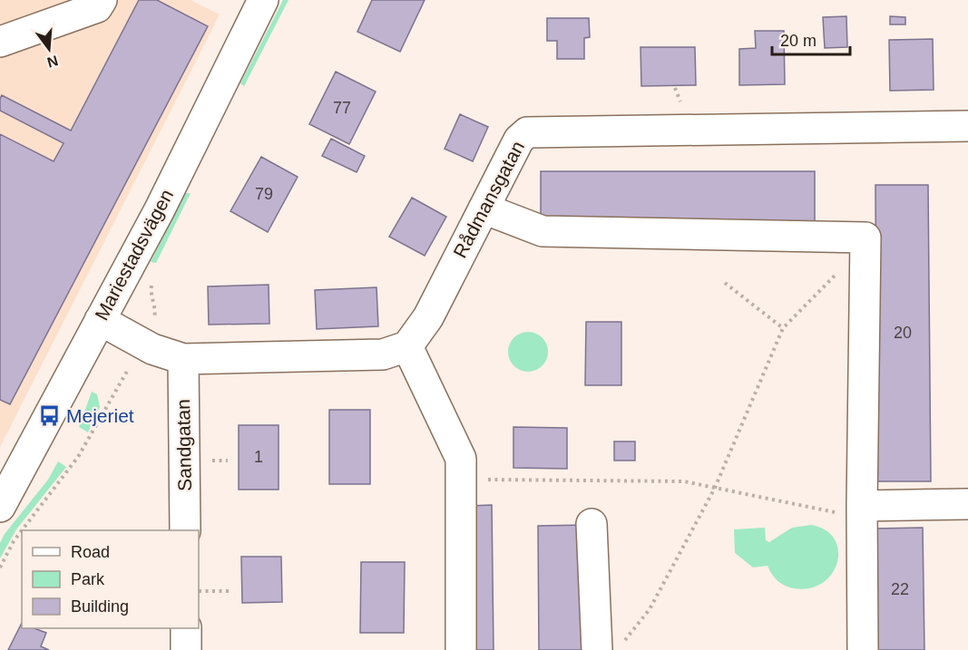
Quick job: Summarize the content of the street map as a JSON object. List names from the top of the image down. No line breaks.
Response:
{"streets":{"street":["Rådmansgatan","Mariestadsvägen","Sandgatan"]},"places":{"bus stop":["Mejeriet"]},"house_numbers":["77","79","20","1","22"],"legend":["Road","Park","Building"],"scale_bar":"20 m","north":"bottom"}
